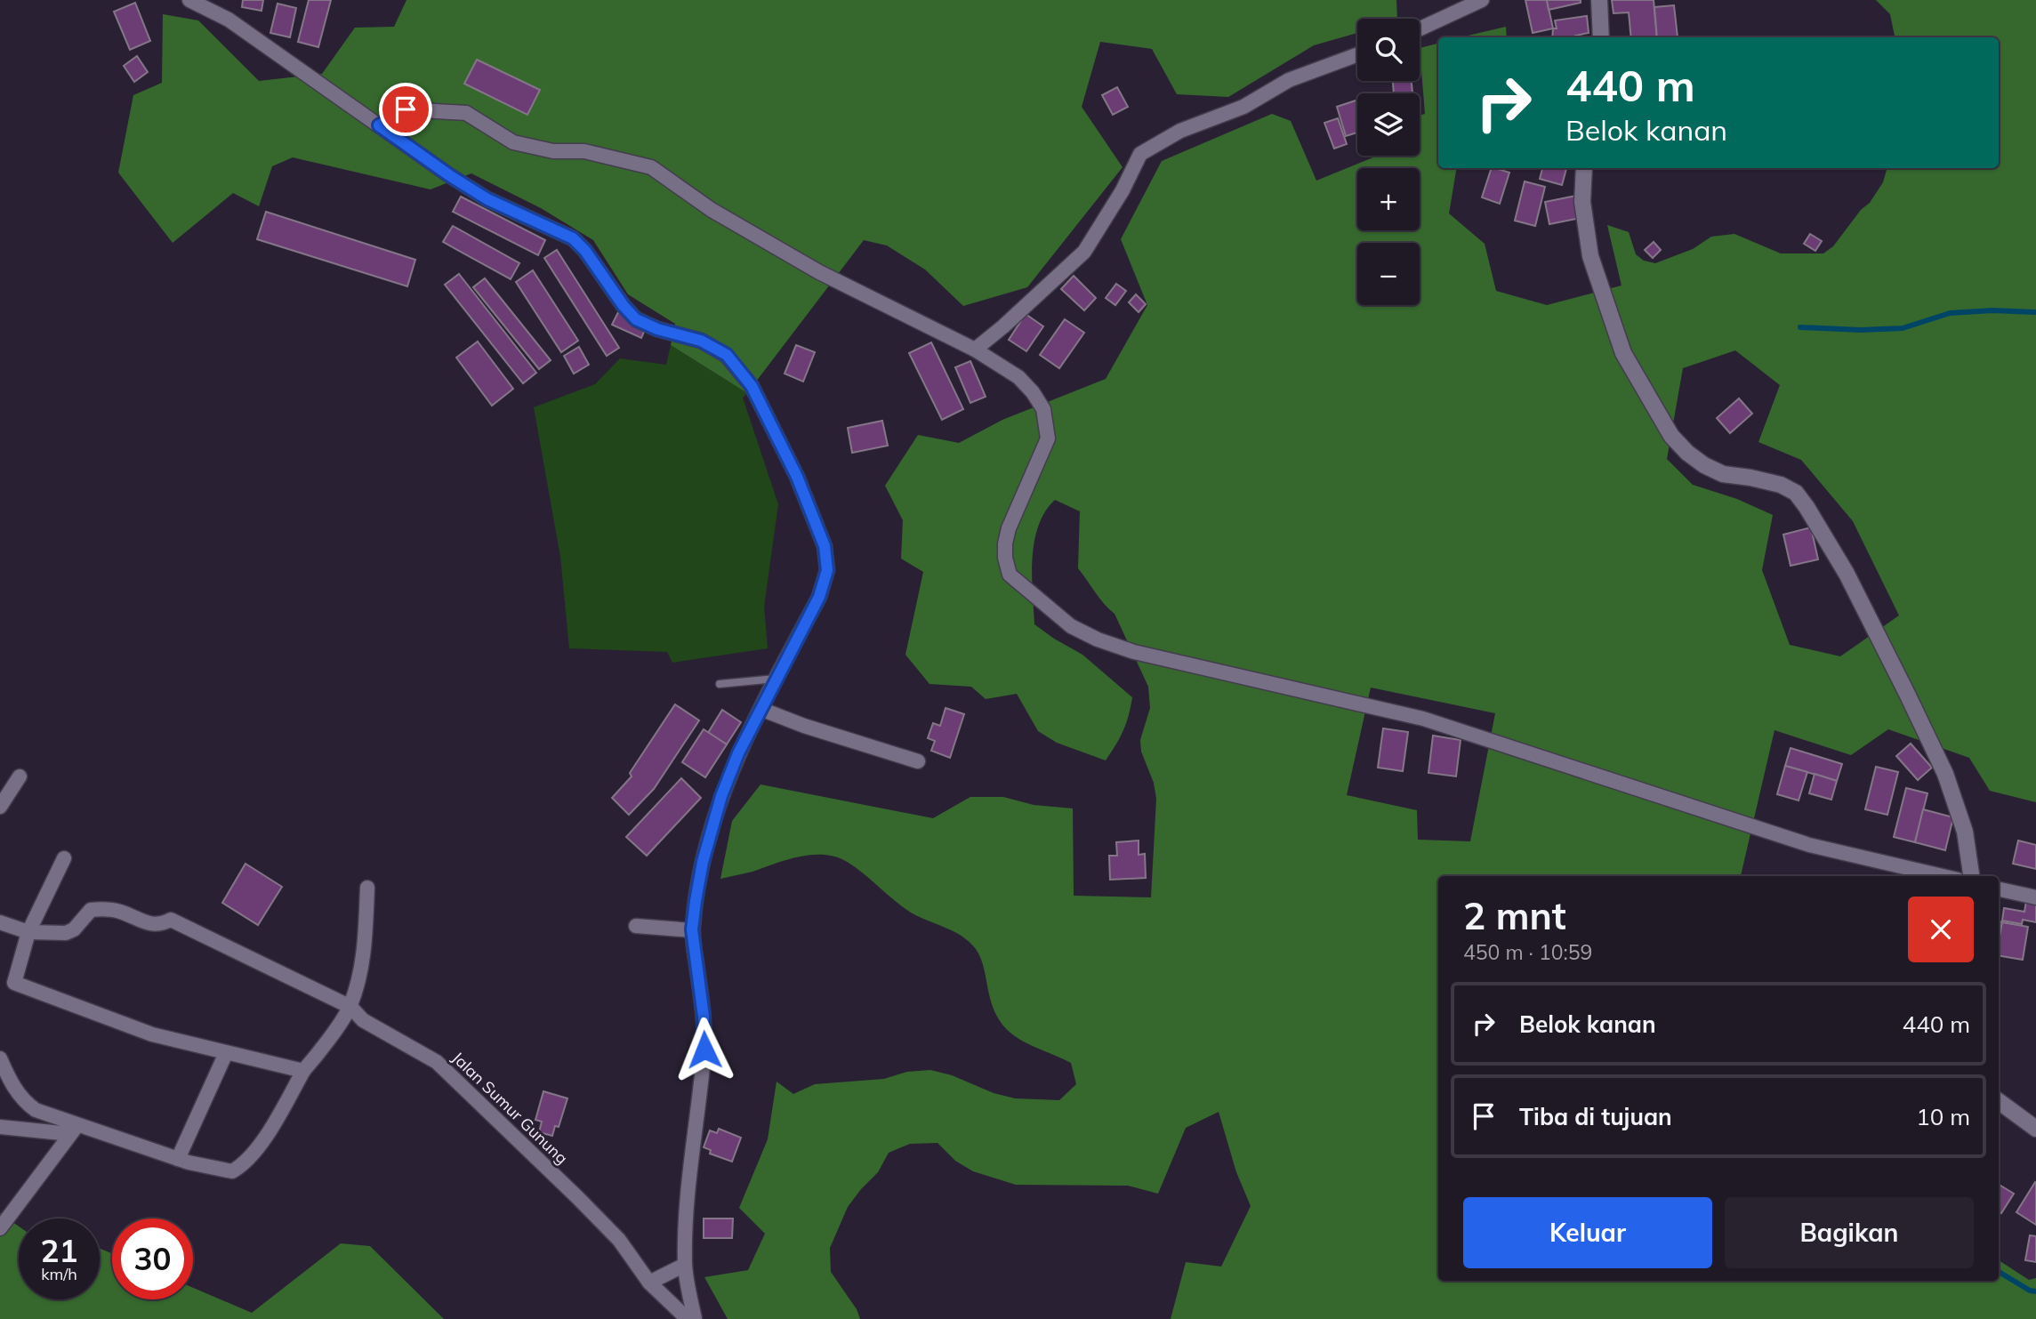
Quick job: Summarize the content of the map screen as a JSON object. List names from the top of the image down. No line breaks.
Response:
{"streets":{"street":["Jalan Sumur Gunung"]},"page":{"map_buttons":["+","−"],"turn":["440 m","Belok kanan"],"heading":["2 mnt","450 m · 10:59"],"list":[{"name":"Belok kanan","value":"440 m"},{"name":"Tiba di tujuan","value":"10 m"}],"buttons":["Keluar","Bagikan"],"speed":"21 km/h","limit":"30"}}
